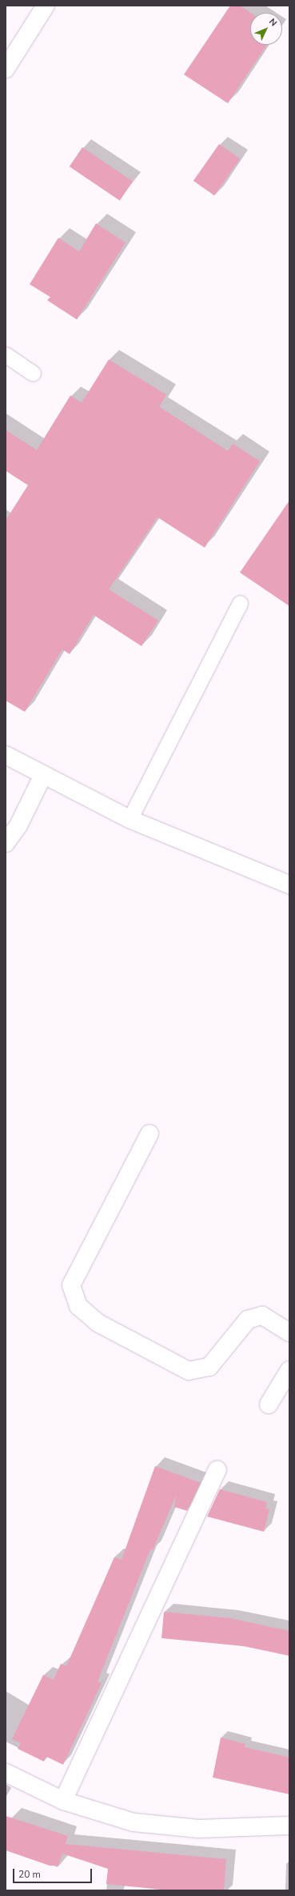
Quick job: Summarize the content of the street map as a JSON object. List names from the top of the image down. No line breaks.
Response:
{"scale_bar":"20 m","north":"top right"}
